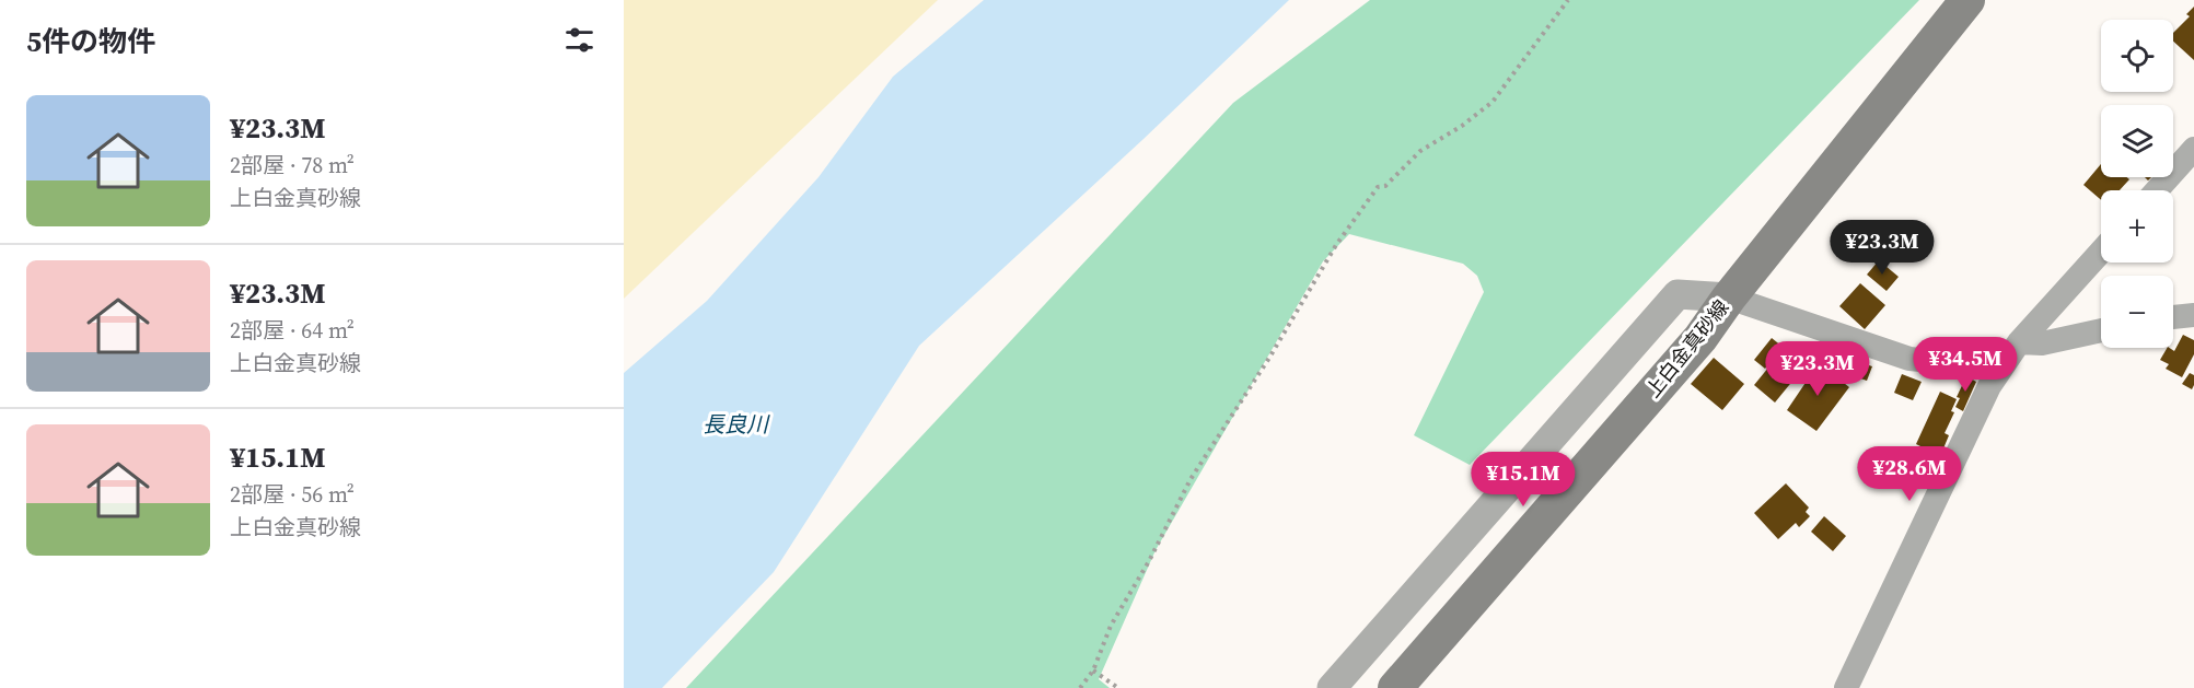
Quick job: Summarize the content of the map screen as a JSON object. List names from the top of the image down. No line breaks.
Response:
{"streets":{"main road":["上白金真砂線"]},"water":["長良川"],"page":{"heading":"5件の物件","map_buttons":["+","−"],"list":[{"name":"¥23.3M","note":"2部屋 · 78 m² · 上白金真砂線"},{"name":"¥23.3M","note":"2部屋 · 64 m² · 上白金真砂線"},{"name":"¥15.1M","note":"2部屋 · 56 m² · 上白金真砂線"}],"price":["¥23.3M","¥34.5M","¥23.3M","¥28.6M","¥15.1M"]}}
